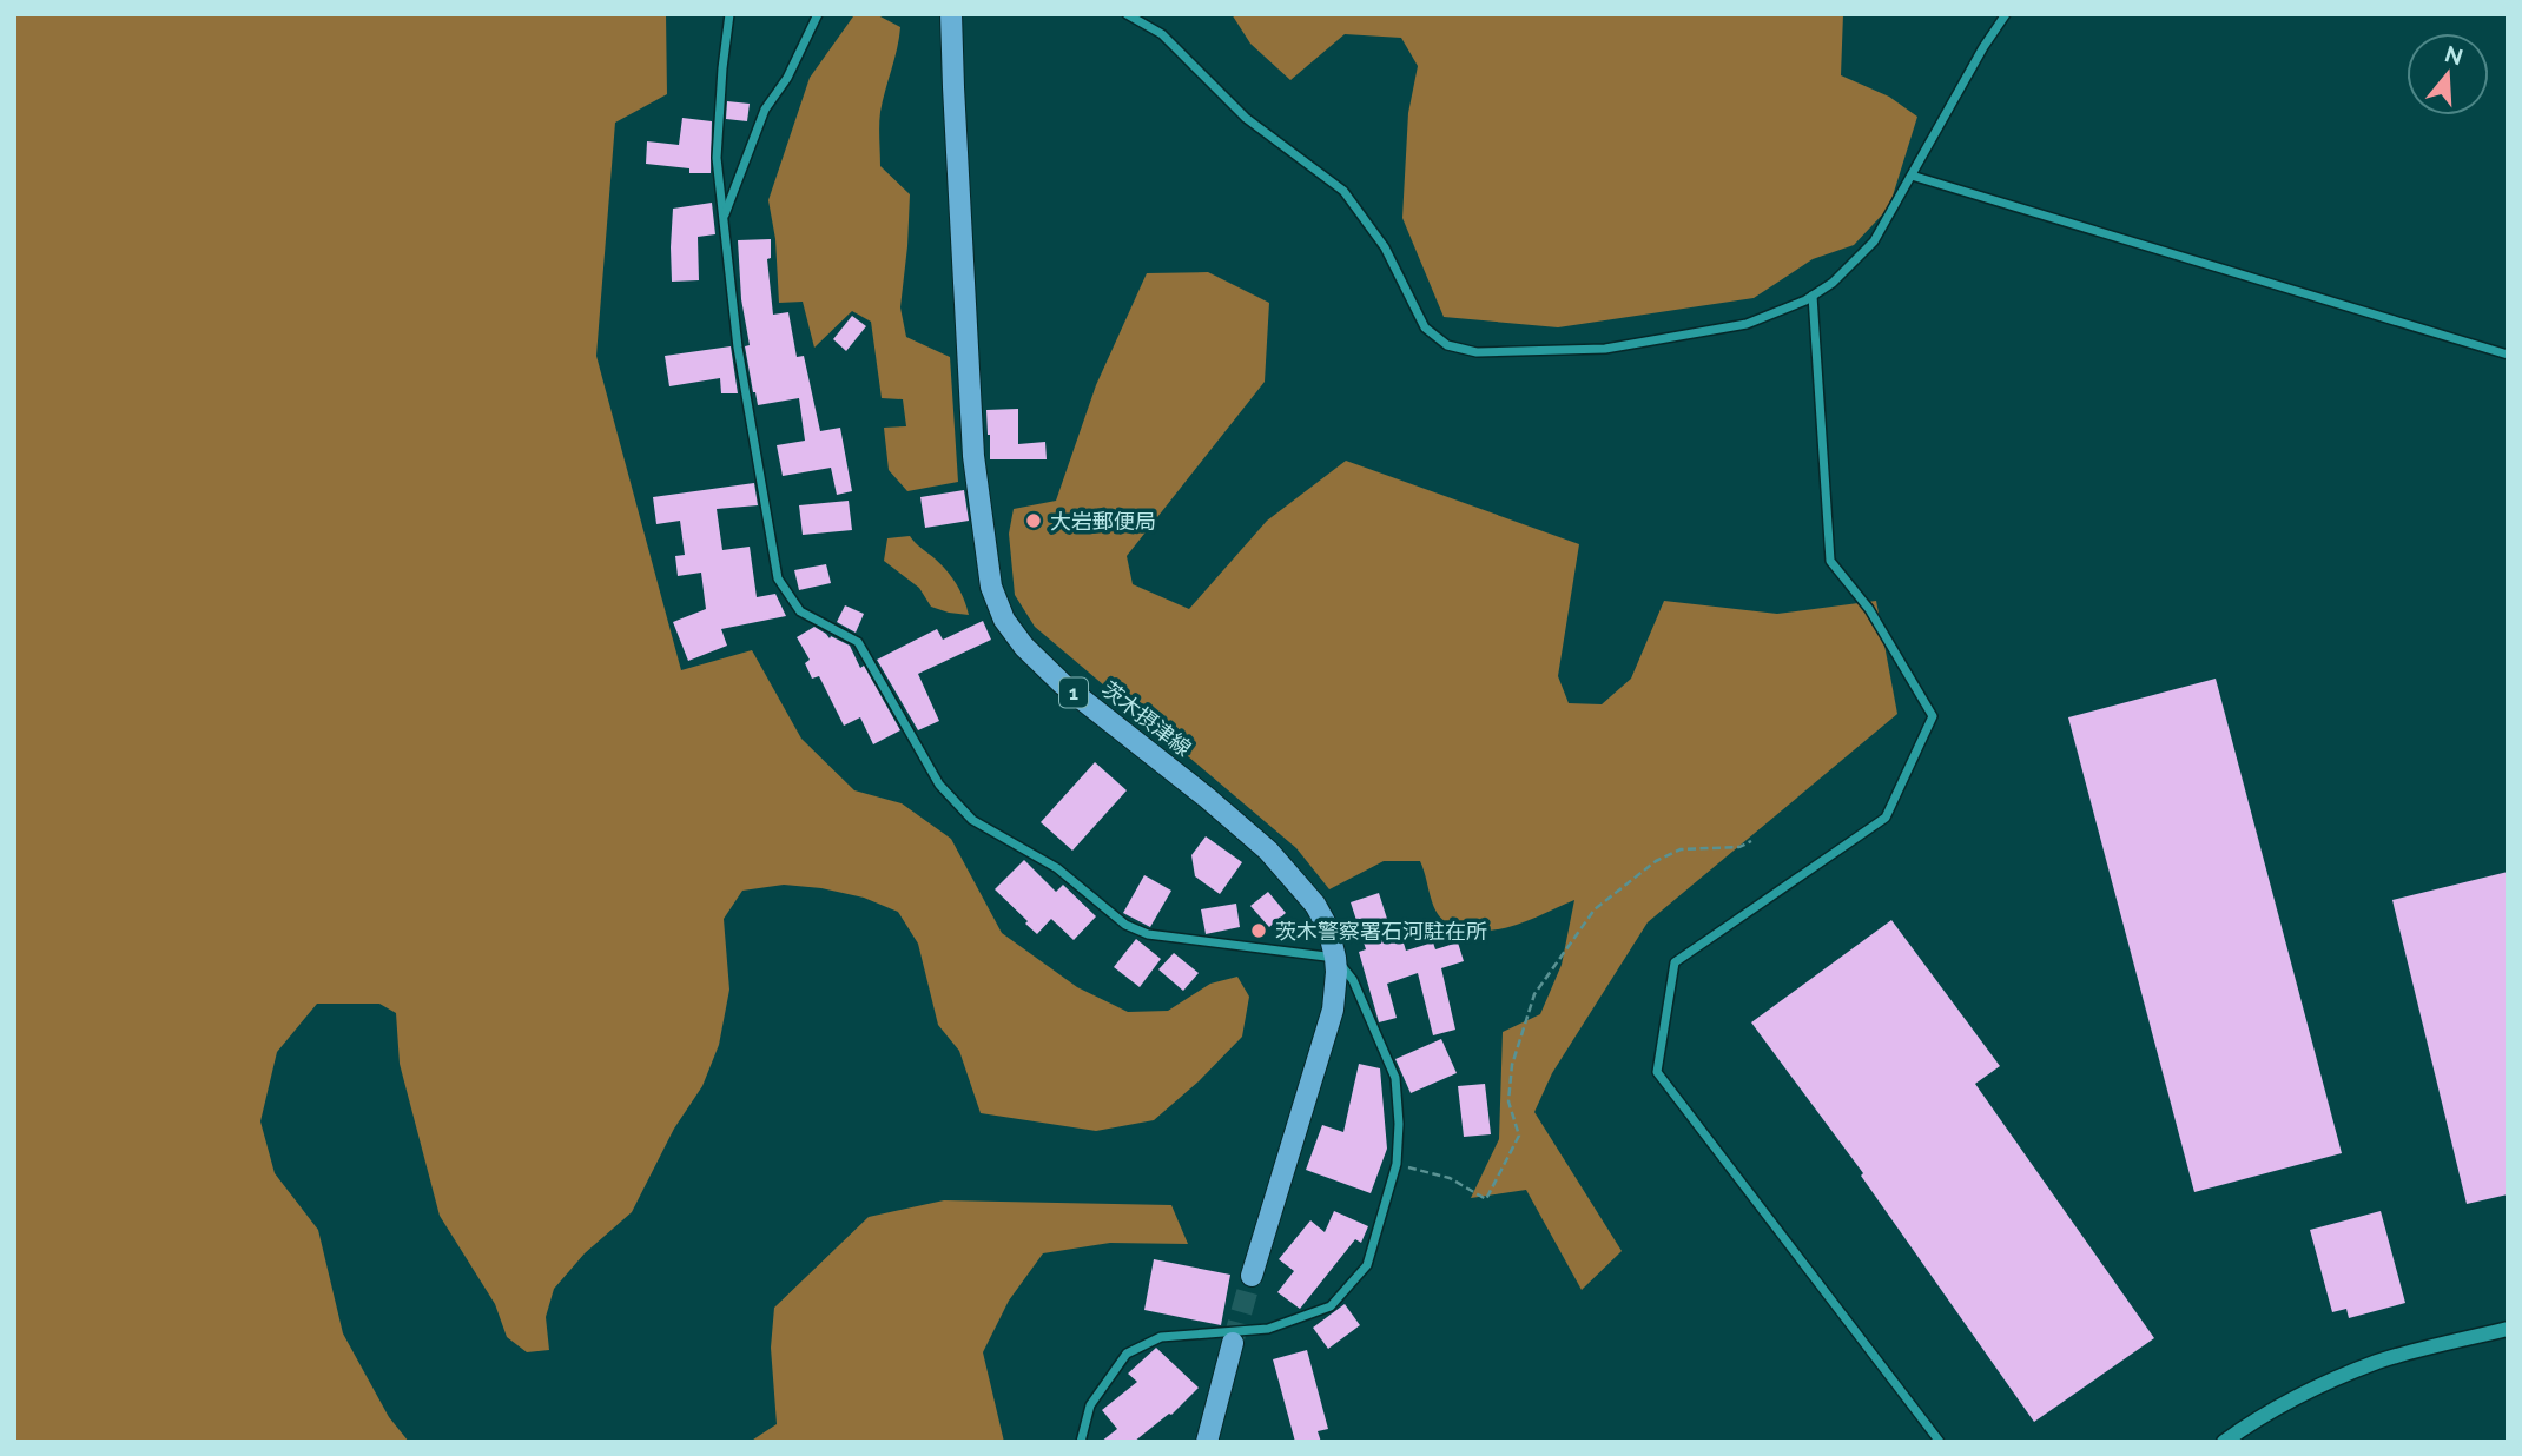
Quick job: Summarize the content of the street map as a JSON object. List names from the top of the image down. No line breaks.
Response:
{"streets":{"main road":["1","茨木摂津線"]},"places":["大岩郵便局","茨木警察署石河駐在所"],"north":"top"}
